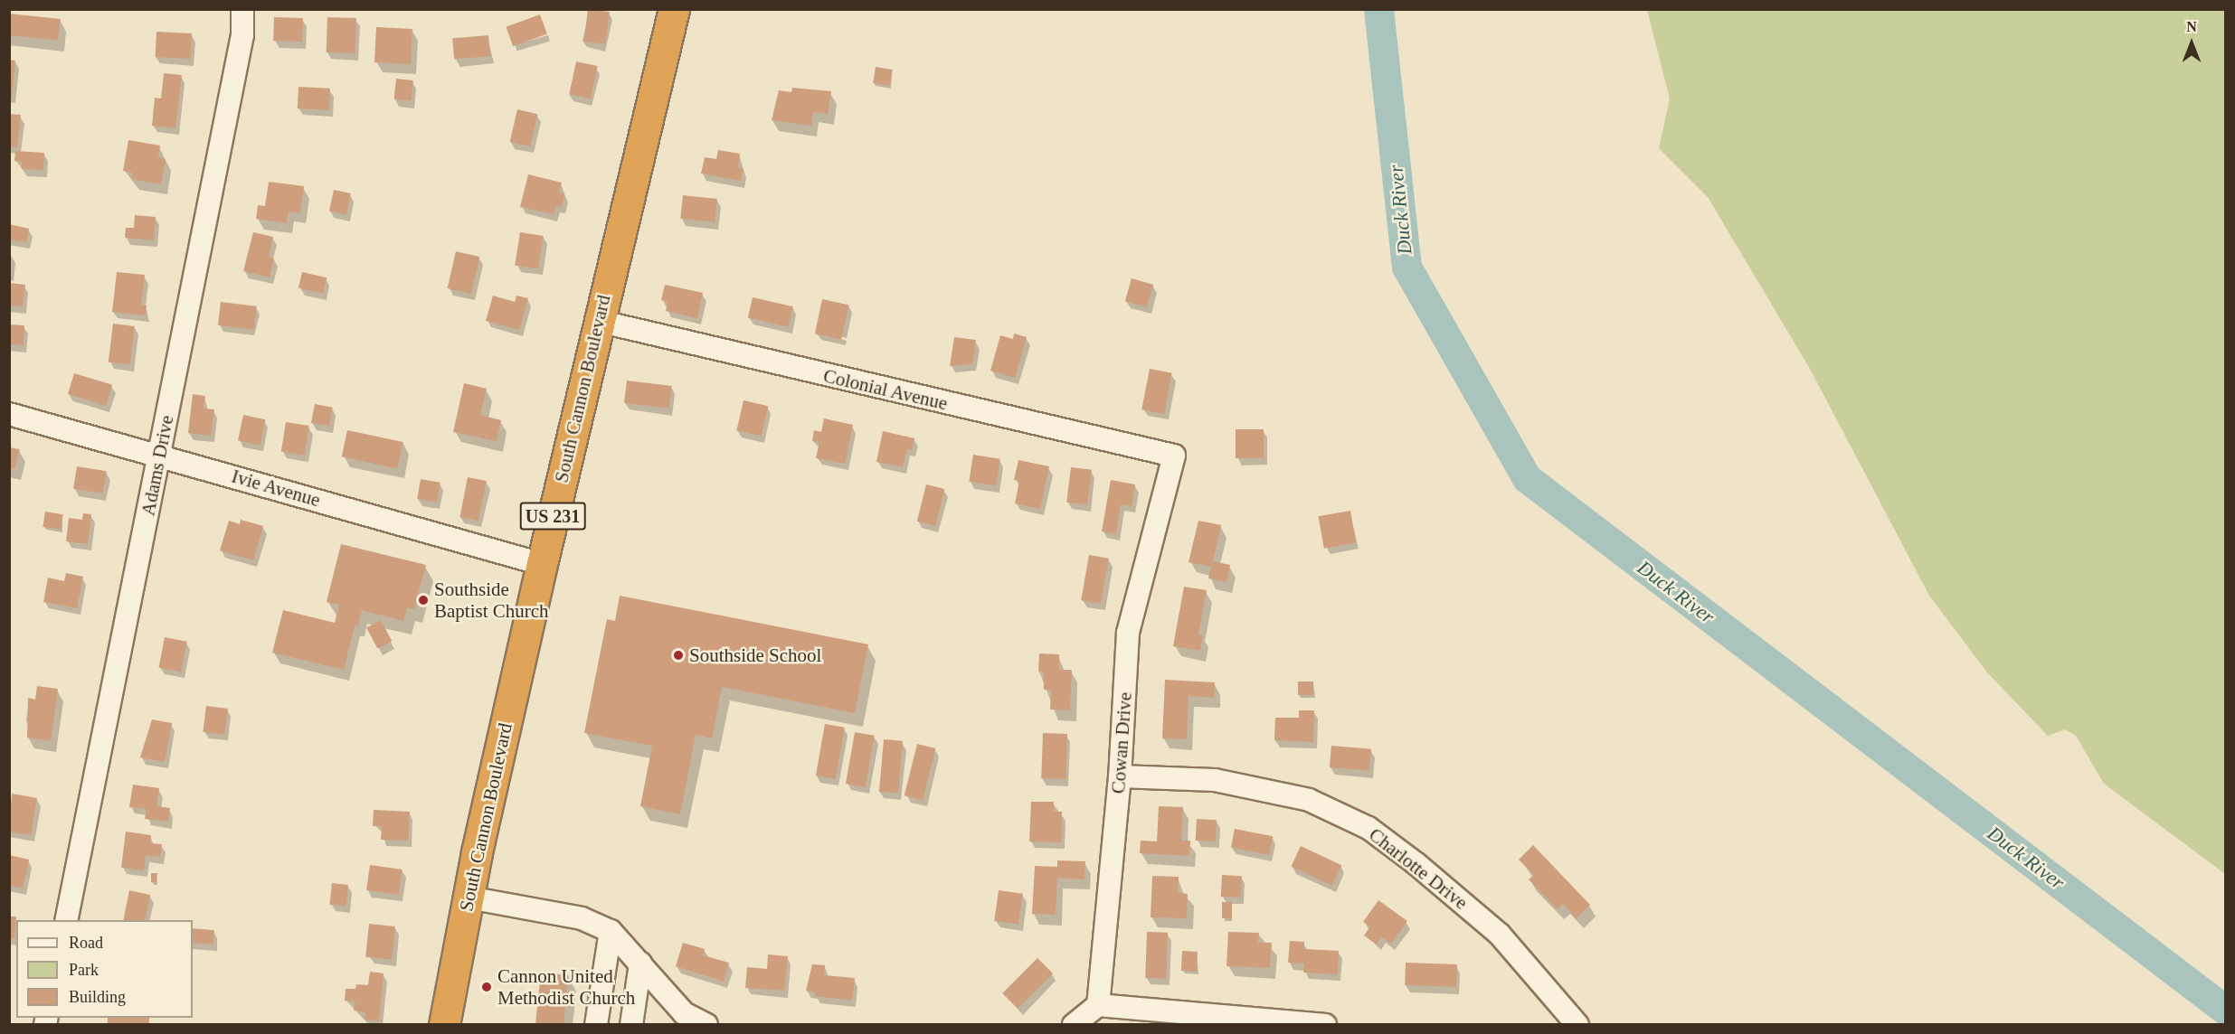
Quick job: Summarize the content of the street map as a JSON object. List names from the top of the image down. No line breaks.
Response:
{"streets":{"highway":["South Cannon Boulevard","US 231"],"street":["Colonial Avenue","Adams Drive","Ivie Avenue","Cowan Drive","Charlotte Drive"]},"crossings":[["South Cannon Boulevard","Colonial Avenue"],["South Cannon Boulevard","Ivie Avenue"],["Colonial Avenue","Cowan Drive"],["Adams Drive","Ivie Avenue"],["Cowan Drive","Charlotte Drive"]],"water":["Duck River"],"places":["Southside Baptist Church","Southside School","Cannon United Methodist Church"],"legend":["Road","Park","Building"],"north":"top"}
